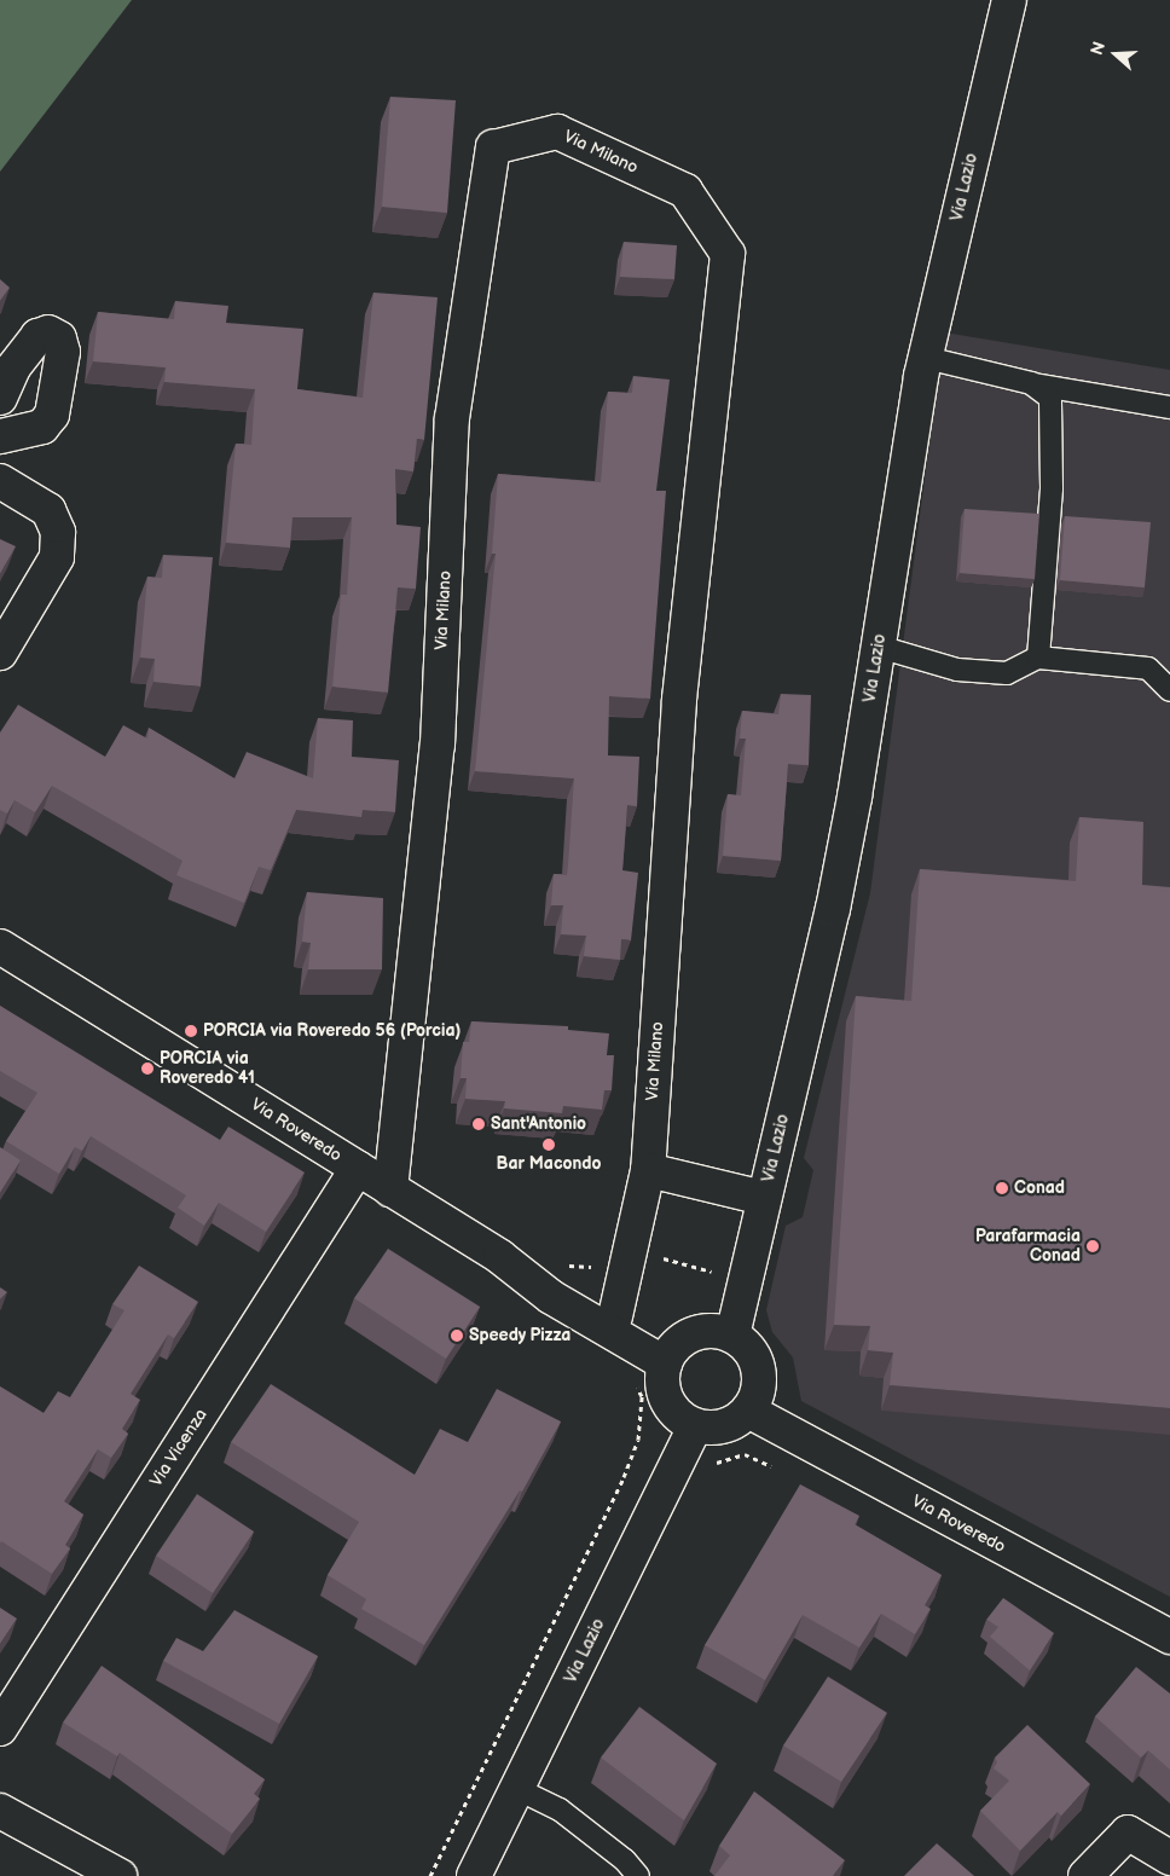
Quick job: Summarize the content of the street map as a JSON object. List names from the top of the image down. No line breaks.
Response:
{"streets":{"street":["Via Milano","Via Lazio","Via Roveredo","Via Vicenza"]},"crossings":[["Via Milano","Via Roveredo"],["Via Lazio","Via Roveredo"],["Via Roveredo","Via Vicenza"]],"places":["PORCIA via Roveredo 56 (Porcia)","PORCIA via Roveredo 41","Sant'Antonio","Bar Macondo","Conad","Parafarmacia Conad","Speedy Pizza"],"north":"left"}
